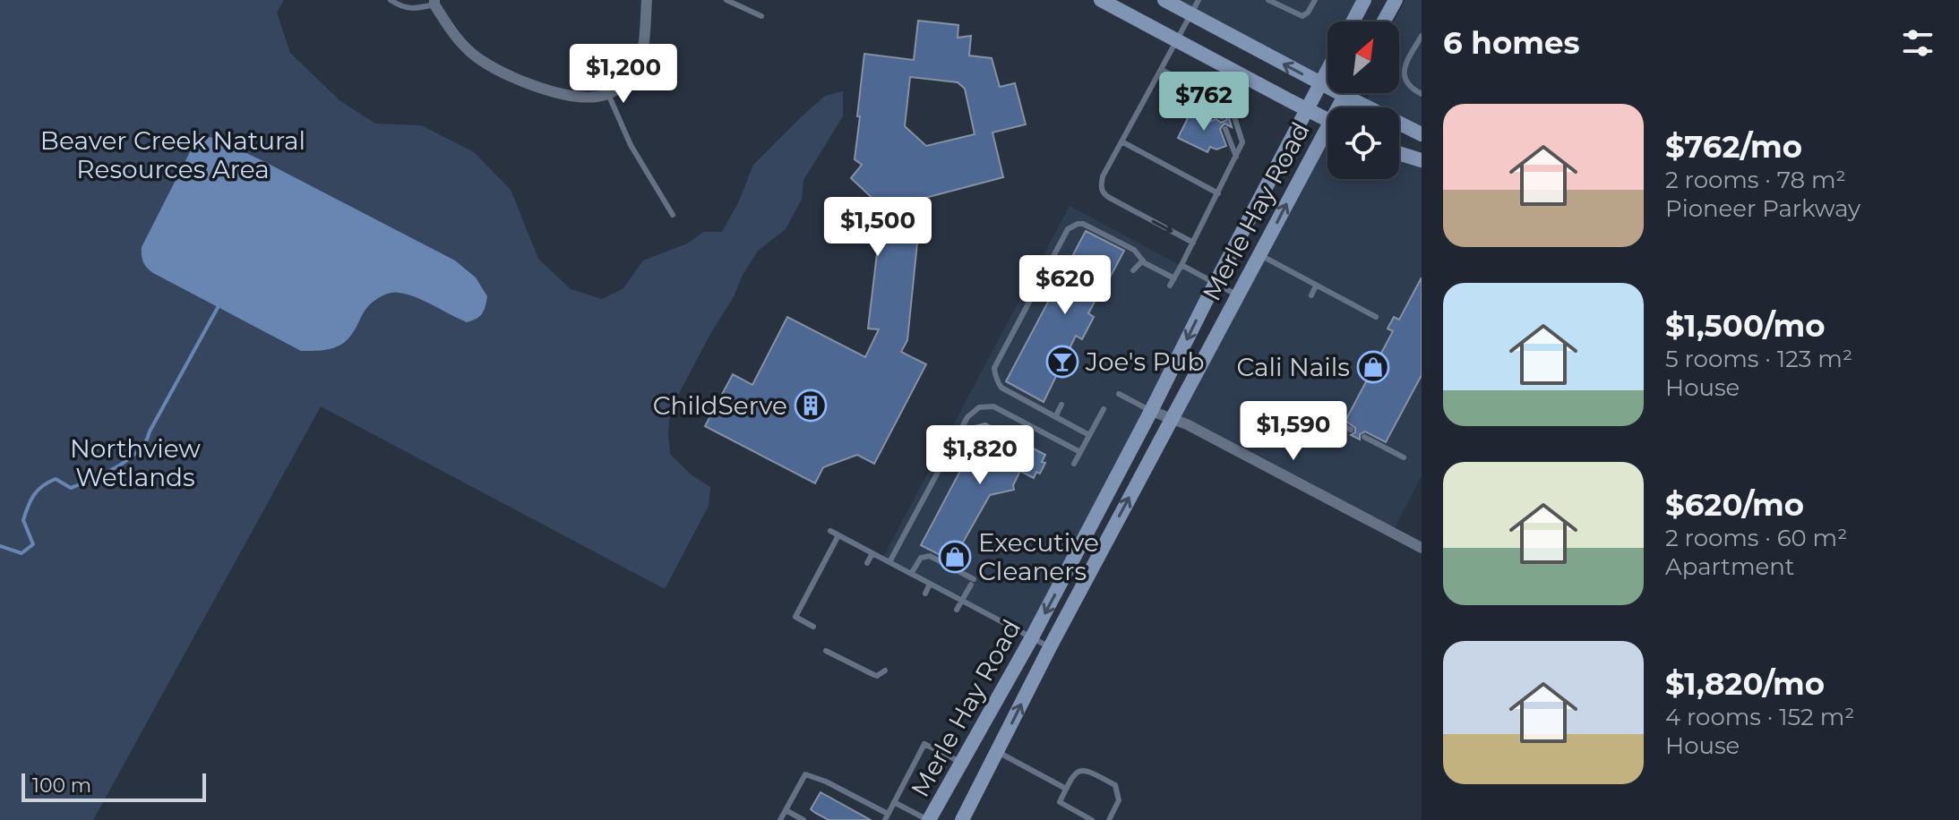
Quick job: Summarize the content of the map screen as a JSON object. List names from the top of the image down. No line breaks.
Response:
{"streets":{"main road":["Merle Hay Road"]},"parks":["Beaver Creek Natural Resources Area","Northview Wetlands"],"places":{"bar":["Joe's Pub"],"shop":["Cali Nails","Executive Cleaners"],"building":["ChildServe"]},"scale_bar":"100 m","north":"top right","page":{"heading":"6 homes","price":["$1,200","$762","$1,500","$620","$1,590","$1,820"],"list":[{"name":"$762/mo","note":"2 rooms · 78 m² · Pioneer Parkway"},{"name":"$1,500/mo","note":"5 rooms · 123 m² · House"},{"name":"$620/mo","note":"2 rooms · 60 m² · Apartment"},{"name":"$1,820/mo","note":"4 rooms · 152 m² · House"}],"scale":"100 m"}}
